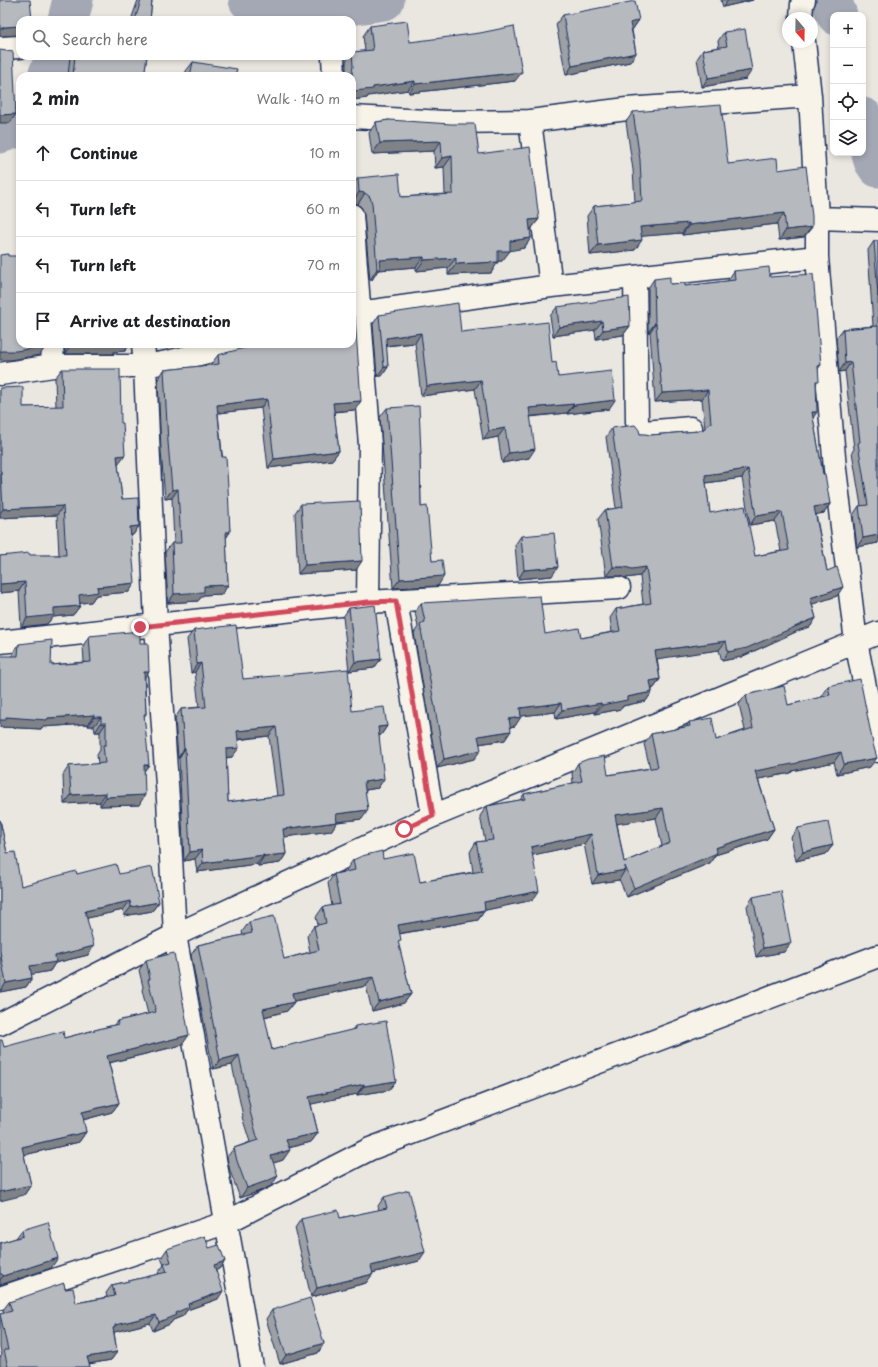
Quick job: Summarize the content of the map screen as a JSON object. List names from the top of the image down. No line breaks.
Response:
{"north":"bottom","page":{"map_buttons":["+","−"],"search":"Search here","heading":["2 min","Walk · 140 m"],"list":[["Continue","10 m"],["Turn left","60 m"],["Turn left","70 m"],"Arrive at destination"]}}
